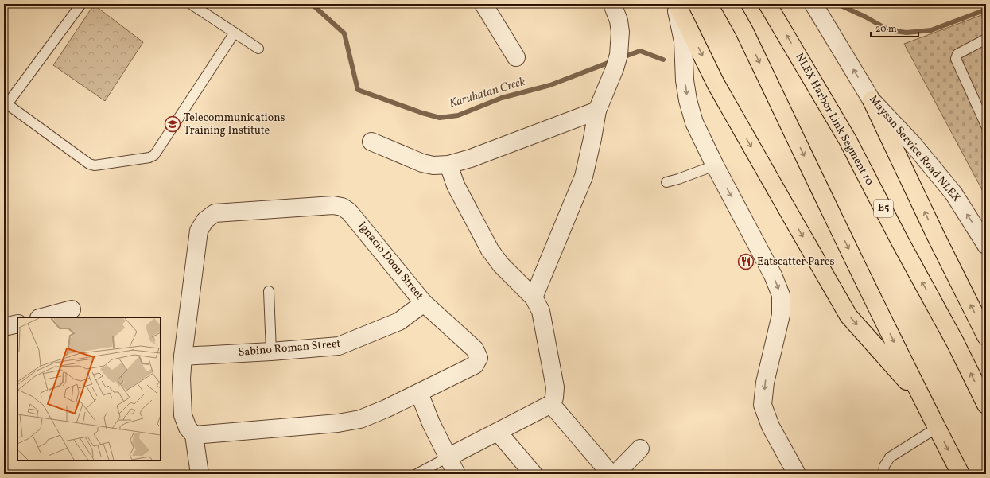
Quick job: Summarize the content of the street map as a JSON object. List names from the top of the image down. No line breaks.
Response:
{"streets":{"highway":["NLEX Harbor Link Segment 10","E5"],"street":["Maysan Service Road NLEX","Ignacio Doon Street","Sabino Roman Street"]},"crossings":[["Ignacio Doon Street","Sabino Roman Street"]],"one_way":["Maysan Service Road NLEX"],"water":["Karuhatan Creek"],"places":{"school or university":["Telecommunications Training Institute"],"restaurant":["Eatscatter Pares"]},"scale_bar":"20 m"}
